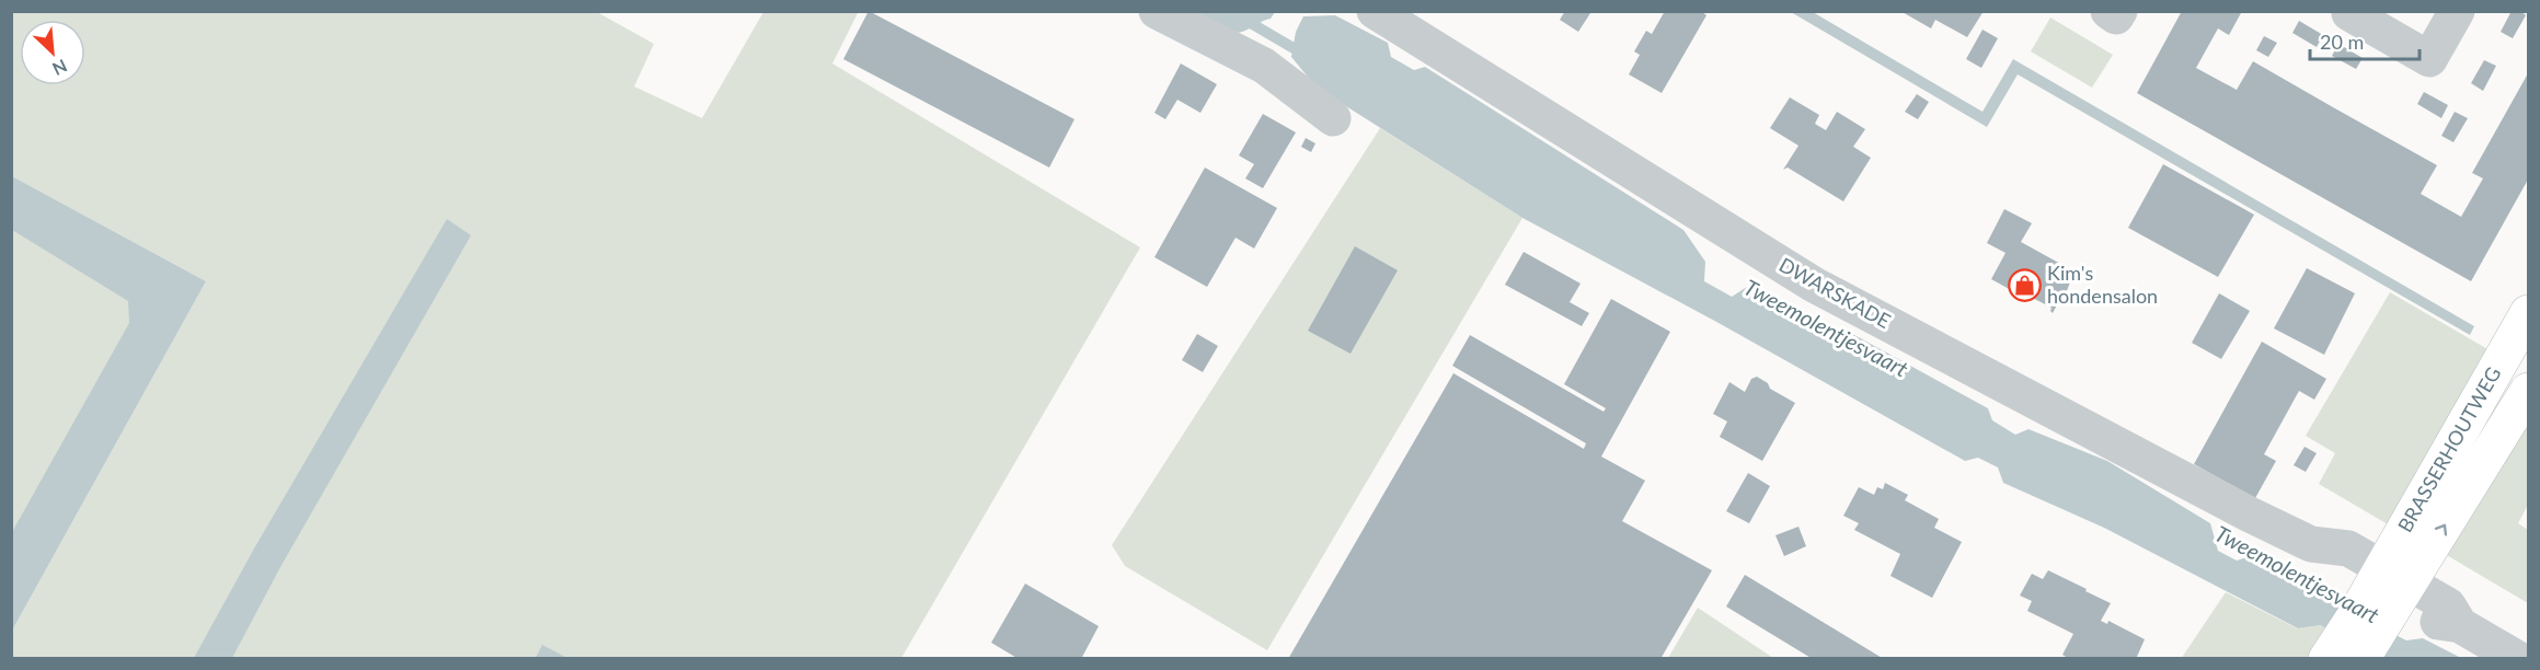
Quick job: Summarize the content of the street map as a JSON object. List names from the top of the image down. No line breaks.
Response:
{"streets":{"main road":["BRASSERHOUTWEG"],"street":["DWARSKADE"]},"crossings":[["DWARSKADE","BRASSERHOUTWEG"]],"water":["Tweemolentjesvaart"],"places":{"shop":["Kim's hondensalon"]},"scale_bar":"20 m","north":"bottom right"}
